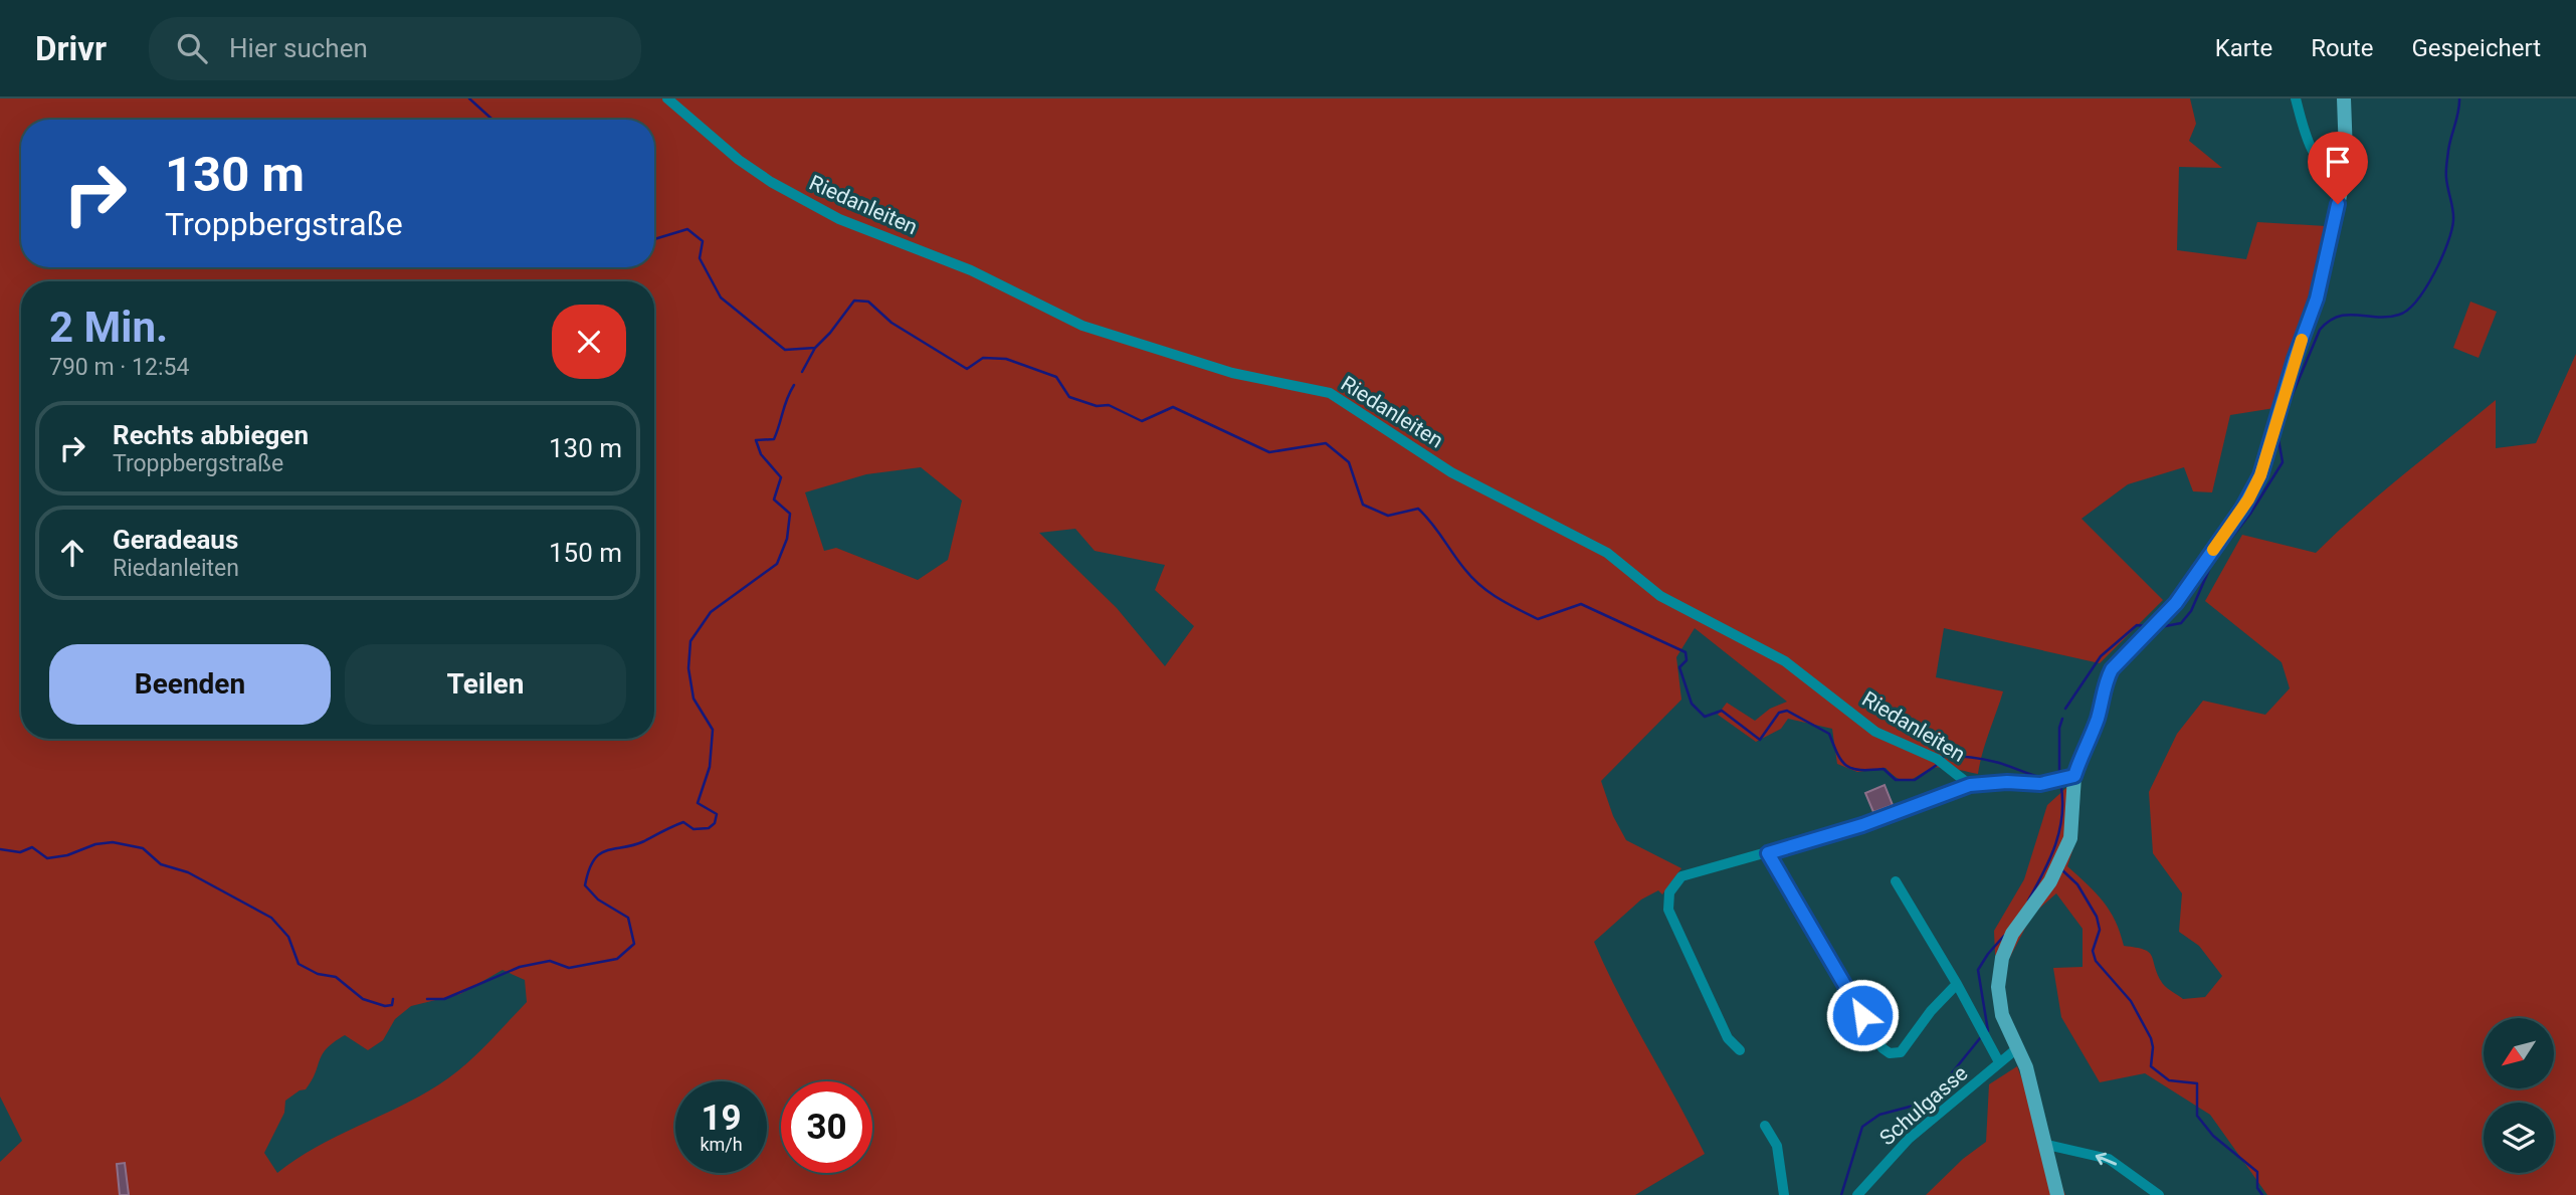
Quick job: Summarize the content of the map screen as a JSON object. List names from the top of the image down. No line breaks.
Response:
{"streets":{"street":["Riedanleiten","Schulgasse"]},"north":"bottom left","page":{"header":"Drivr","search":"Hier suchen","nav":["Karte","Route","Gespeichert"],"turn":["130 m","Troppbergstraße"],"heading":["2 Min.","790 m · 12:54"],"list":[{"name":"Rechts abbiegen","note":"Troppbergstraße","value":"130 m"},{"name":"Geradeaus","note":"Riedanleiten","value":"150 m"}],"buttons":["Beenden","Teilen"],"speed":"19 km/h","limit":"30"}}
